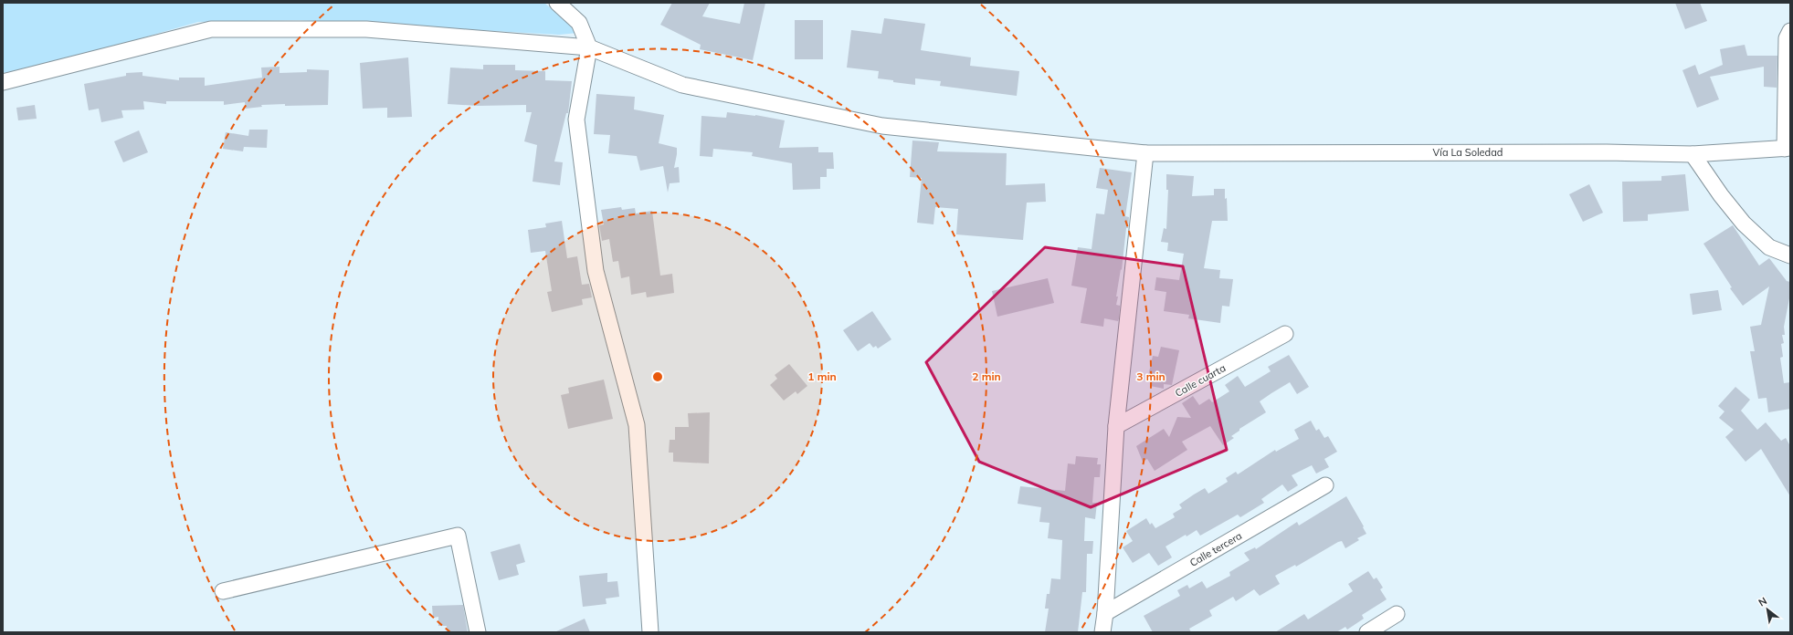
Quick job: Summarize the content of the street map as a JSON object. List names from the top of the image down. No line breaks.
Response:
{"streets":{"street":["Vía La Soledad","Calle cuarta","Calle tercera"]},"north":"top left","rings":["1 min","2 min","3 min"]}
